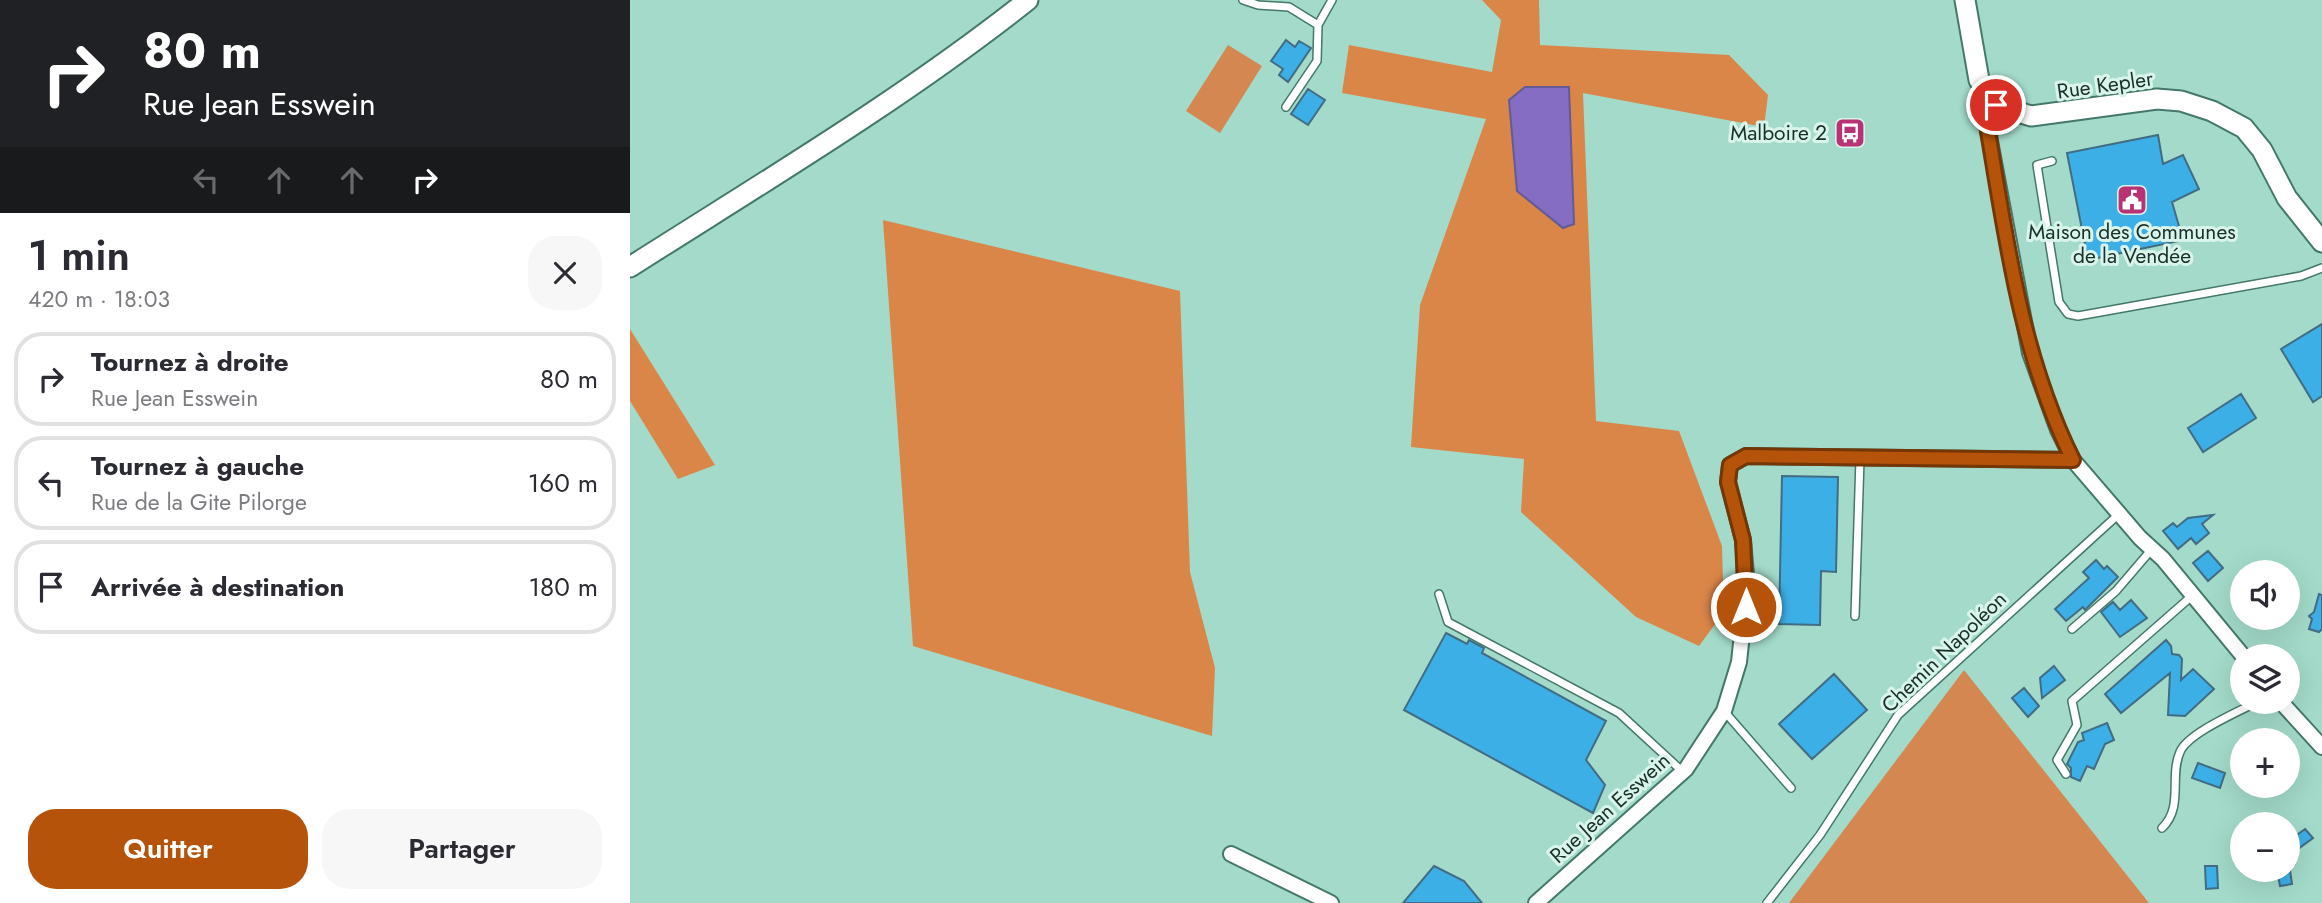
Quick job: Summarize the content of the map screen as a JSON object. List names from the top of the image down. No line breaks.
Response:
{"streets":{"street":["Rue Kepler","Rue Jean Esswein"],"lane":["Chemin Napoléon"]},"places":{"bus stop":["Malboire 2"],"public building":["Maison des Communes de la Vendée"]},"page":{"turn":["80 m","Rue Jean Esswein"],"heading":["1 min","420 m · 18:03"],"list":[{"name":"Tournez à droite","note":"Rue Jean Esswein","value":"80 m"},{"name":"Tournez à gauche","note":"Rue de la Gite Pilorge","value":"160 m"},{"name":"Arrivée à destination","value":"180 m"}],"map_buttons":["+","−"],"buttons":["Quitter","Partager"]}}
